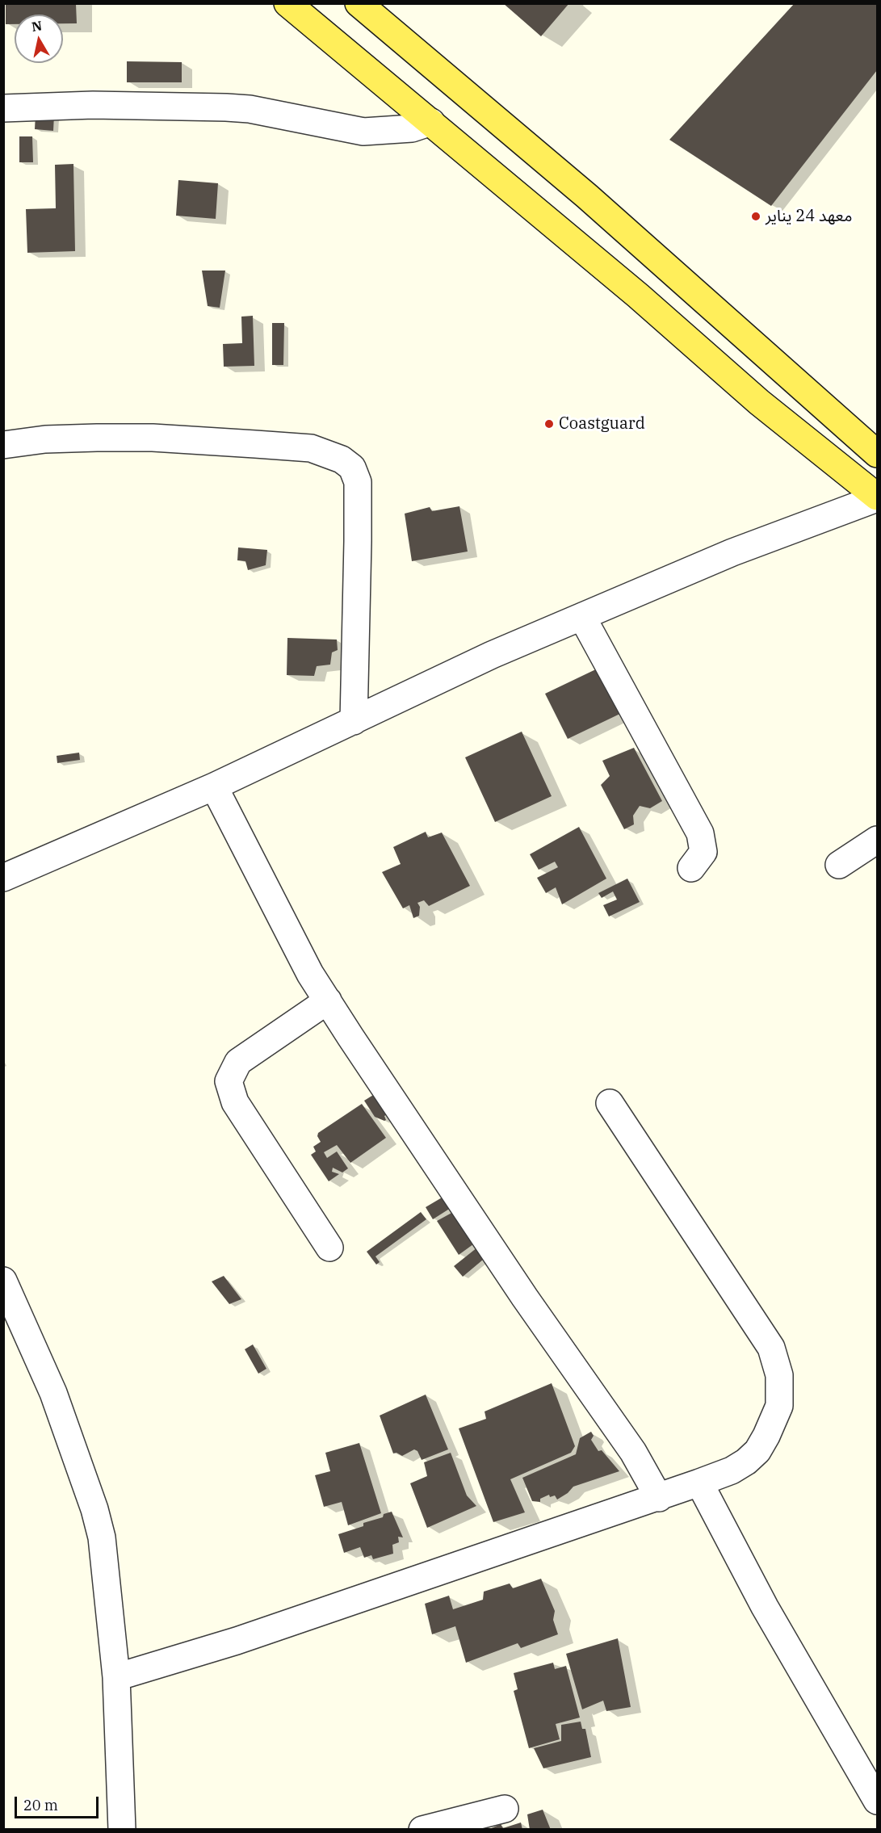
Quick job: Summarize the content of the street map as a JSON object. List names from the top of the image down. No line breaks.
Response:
{"places":["معهد 24 يناير","Coastguard"],"scale_bar":"20 m","north":"top"}
